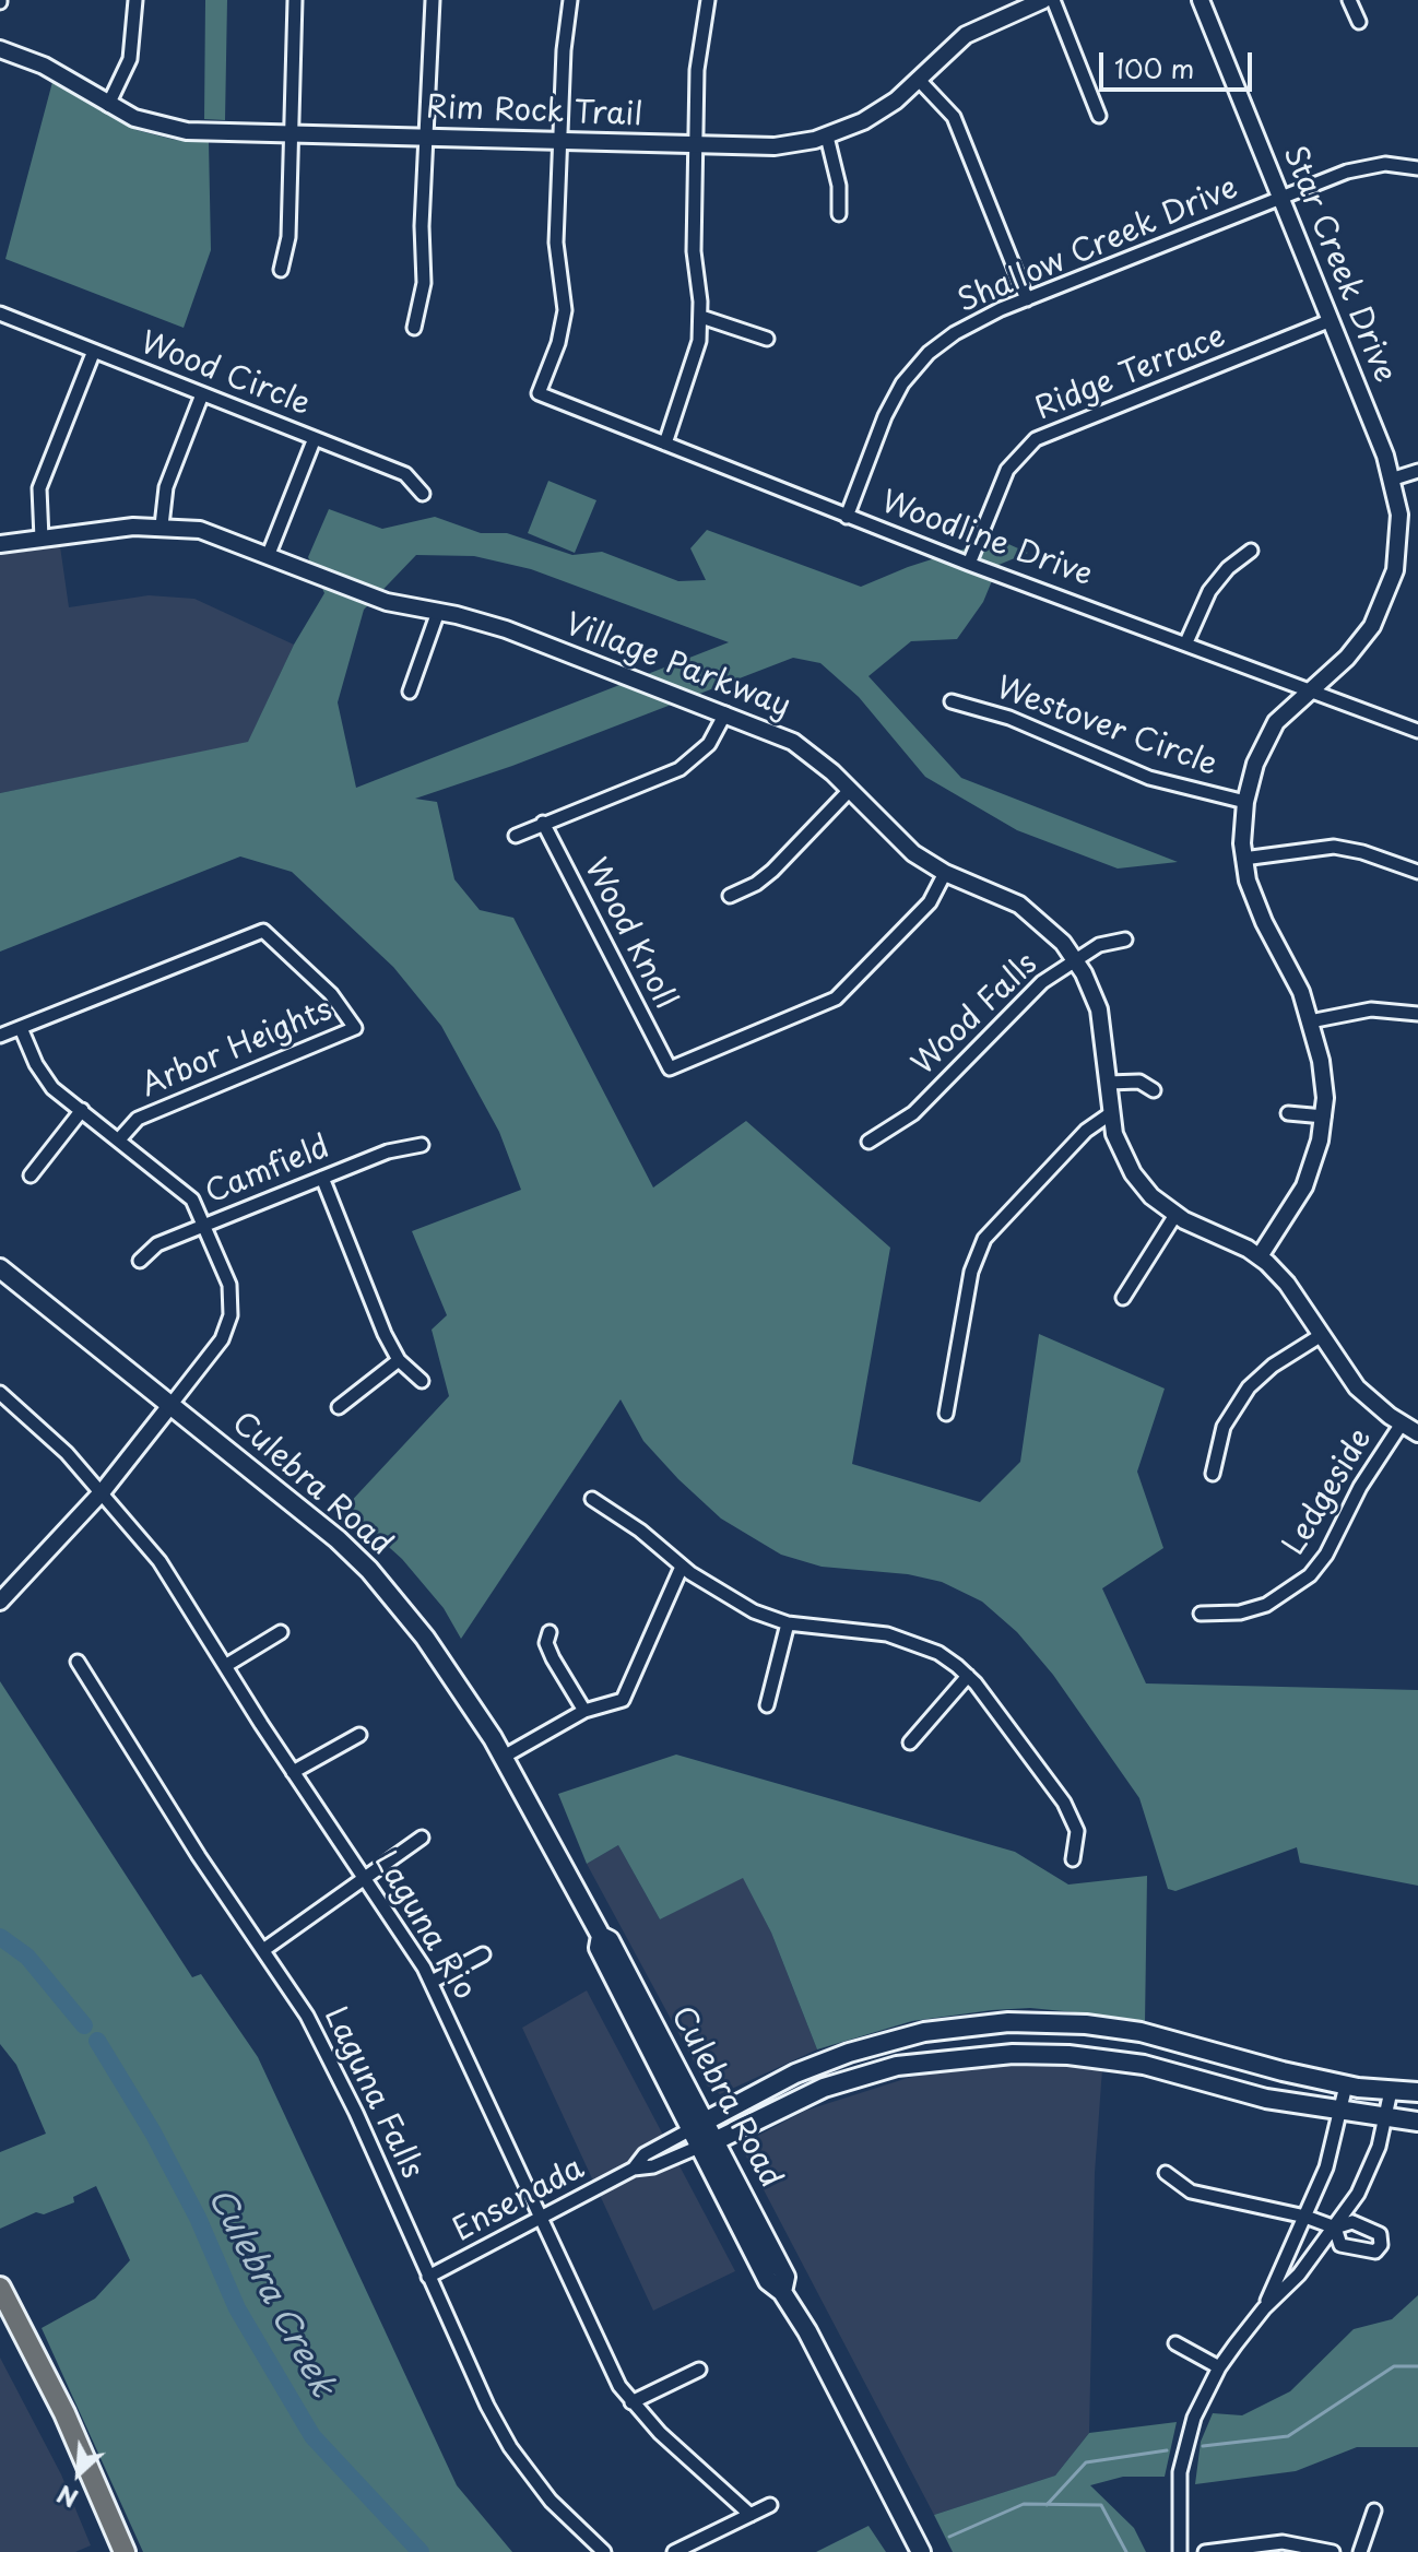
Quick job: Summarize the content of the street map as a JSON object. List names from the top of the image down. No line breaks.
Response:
{"streets":{"main road":["Culebra Road"],"street":["Rim Rock Trail","Shallow Creek Drive","Star Creek Drive","Ridge Terrace","Wood Circle","Woodline Drive","Village Parkway","Westover Circle","Wood Knoll","Wood Falls","Arbor Heights","Camfield","Ledgeside","Laguna Rio","Laguna Falls","Ensenada"]},"crossings":[["Rim Rock Trail","Woodline Drive"],["Shallow Creek Drive","Star Creek Drive"],["Shallow Creek Drive","Woodline Drive"],["Star Creek Drive","Ridge Terrace"],["Star Creek Drive","Woodline Drive"],["Star Creek Drive","Village Parkway"],["Star Creek Drive","Westover Circle"],["Ridge Terrace","Woodline Drive"],["Village Parkway","Wood Knoll"],["Village Parkway","Wood Falls"],["Village Parkway","Ledgeside"],["Culebra Road","Ensenada"],["Laguna Rio","Ensenada"],["Laguna Falls","Ensenada"]],"water":["Culebra Creek"],"scale_bar":"100 m","north":"bottom left"}
